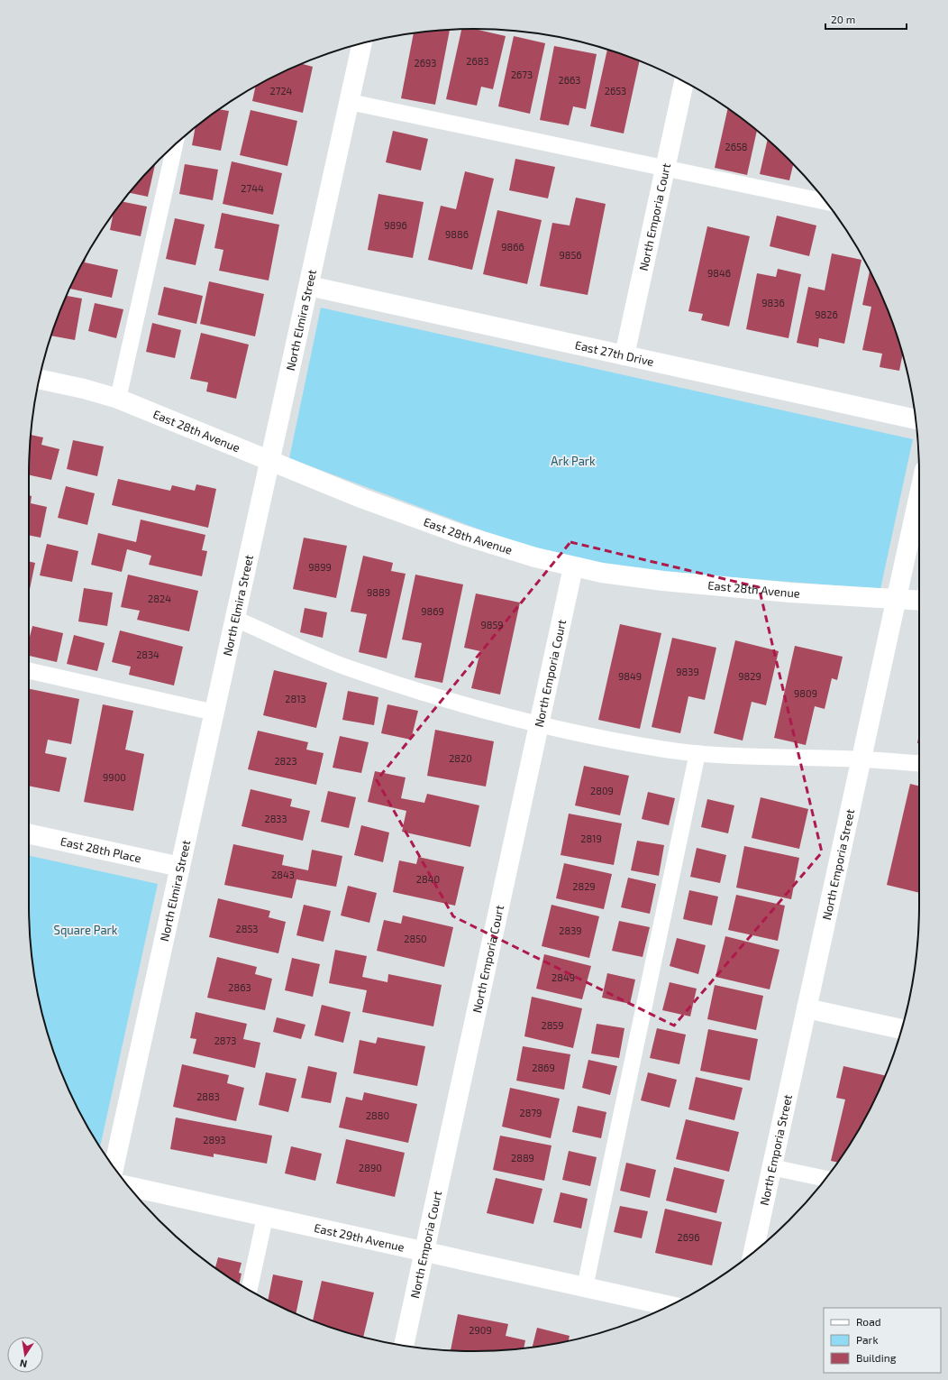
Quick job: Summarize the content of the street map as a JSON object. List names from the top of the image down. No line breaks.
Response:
{"streets":{"street":["North Emporia Court","North Elmira Street","East 27th Drive","East 28th Avenue","East 28th Place","North Emporia Street","East 29th Avenue"]},"crossings":[["North Emporia Court","East 27th Drive"],["North Emporia Court","East 28th Avenue"],["North Emporia Court","East 29th Avenue"],["North Elmira Street","East 27th Drive"],["North Elmira Street","East 28th Avenue"],["North Elmira Street","East 28th Place"],["East 28th Avenue","North Emporia Street"]],"parks":["Ark Park","Square Park"],"house_numbers":["2683","2693","2673","2663","2724","2653","2658","2744","9896","9886","9866","9856","9846","9836","9826","9899","9889","2824","9869","9859","2834","9839","9849","9829","9809","2813","2820","2823","9900","2809","2833","2819","2843","2840","2829","2853","2839","2850","2849","2863","2859","2873","2869","2883","2879","2880","2893","2889","2890","2696","2909"],"legend":["Road","Park","Building"],"scale_bar":"20 m","north":"bottom"}
